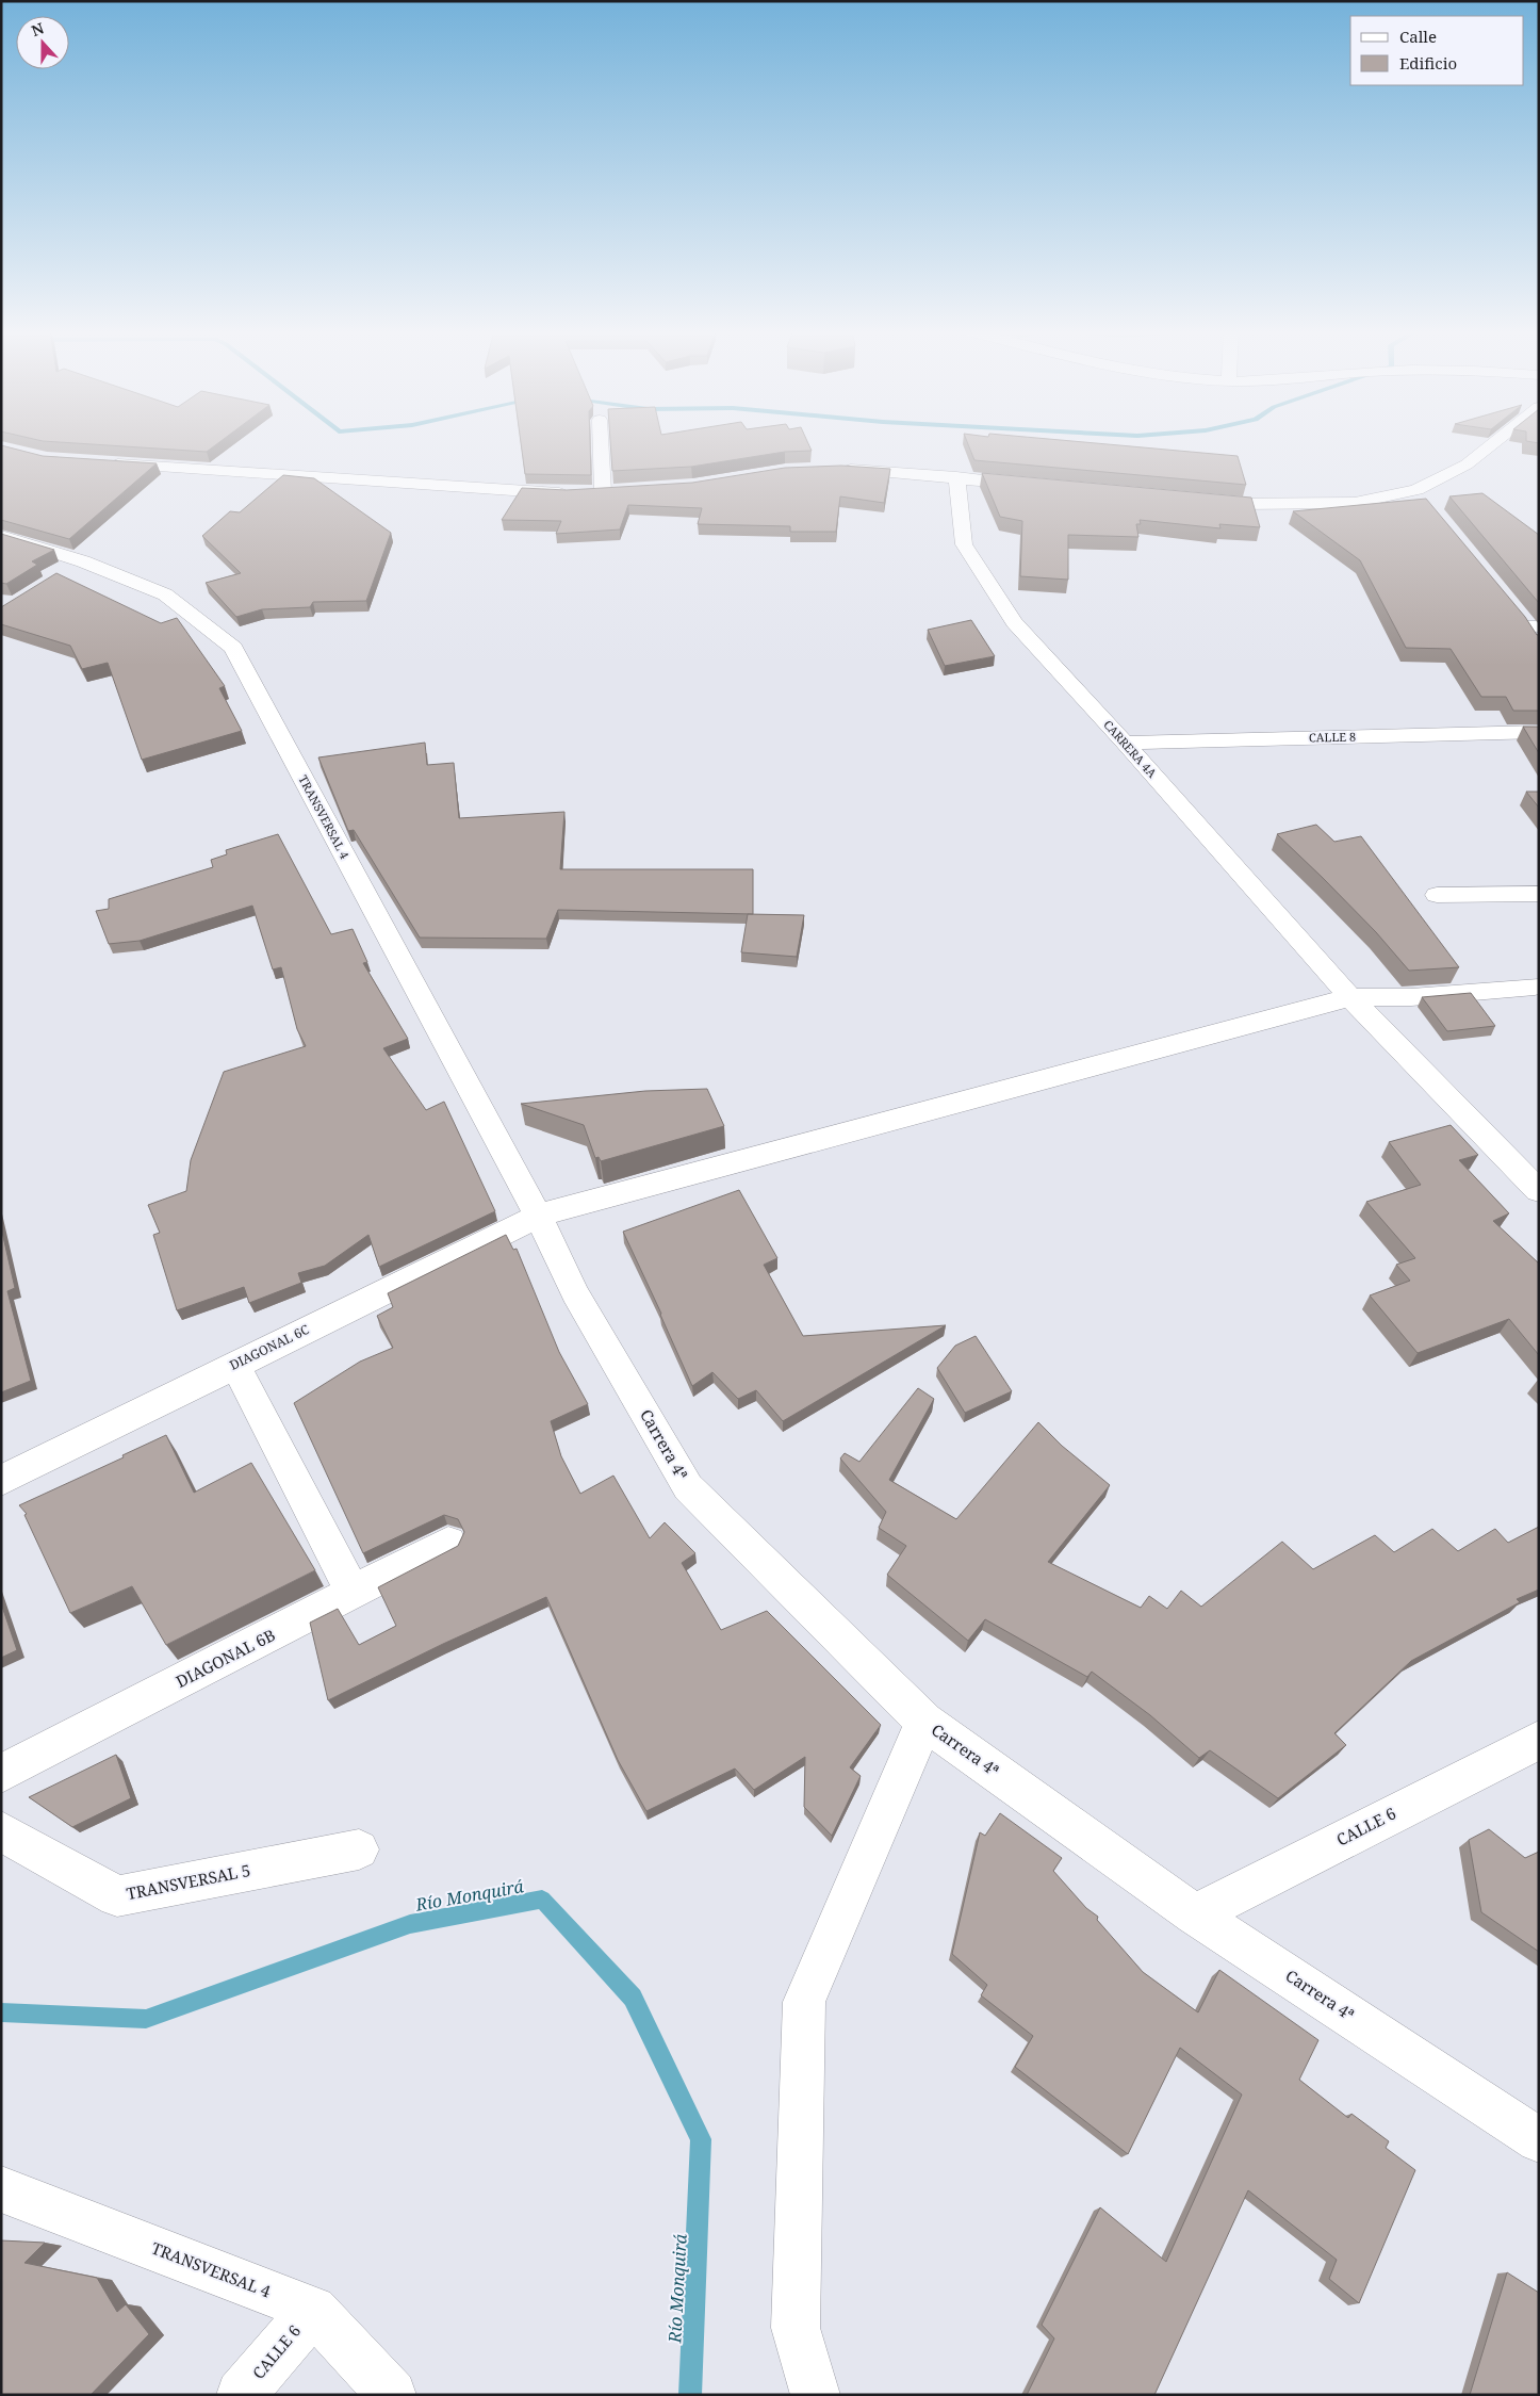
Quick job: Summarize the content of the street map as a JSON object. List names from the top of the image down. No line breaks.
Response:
{"streets":{"street":["CALLE 8","CARRERA 4A","TRANSVERSAL 4","DIAGONAL 6C","Carrera 4ª","DIAGONAL 6B","CALLE 6","TRANSVERSAL 5"]},"crossings":[["CALLE 8","CARRERA 4A"],["CARRERA 4A","DIAGONAL 6C"],["TRANSVERSAL 4","DIAGONAL 6C"],["TRANSVERSAL 4","Carrera 4ª"],["TRANSVERSAL 4","CALLE 6"],["DIAGONAL 6C","Carrera 4ª"],["Carrera 4ª","CALLE 6"]],"water":["Río Monquirá"],"legend":["Calle","Edificio"],"north":"top"}
